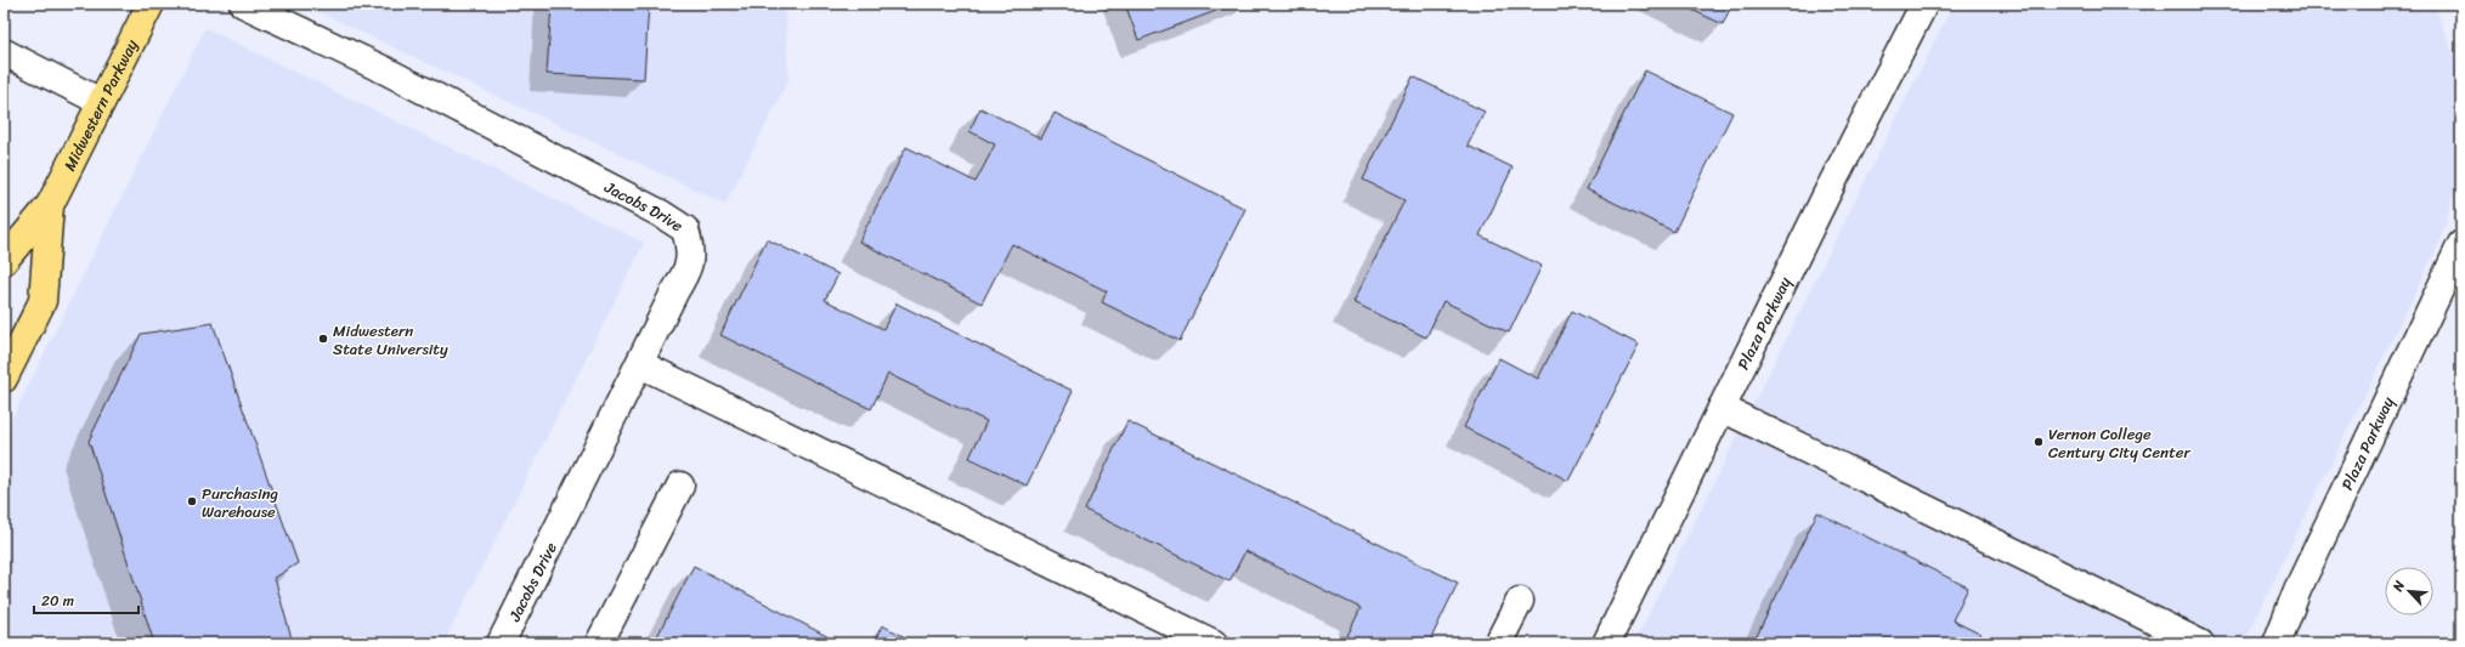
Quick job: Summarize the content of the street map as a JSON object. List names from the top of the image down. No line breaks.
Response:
{"streets":{"main road":["Midwestern Parkway"],"street":["Jacobs Drive","Plaza Parkway"]},"places":["Midwestern State University","Vernon College Century City Center","Purchasing Warehouse"],"scale_bar":"20 m","north":"top left"}
